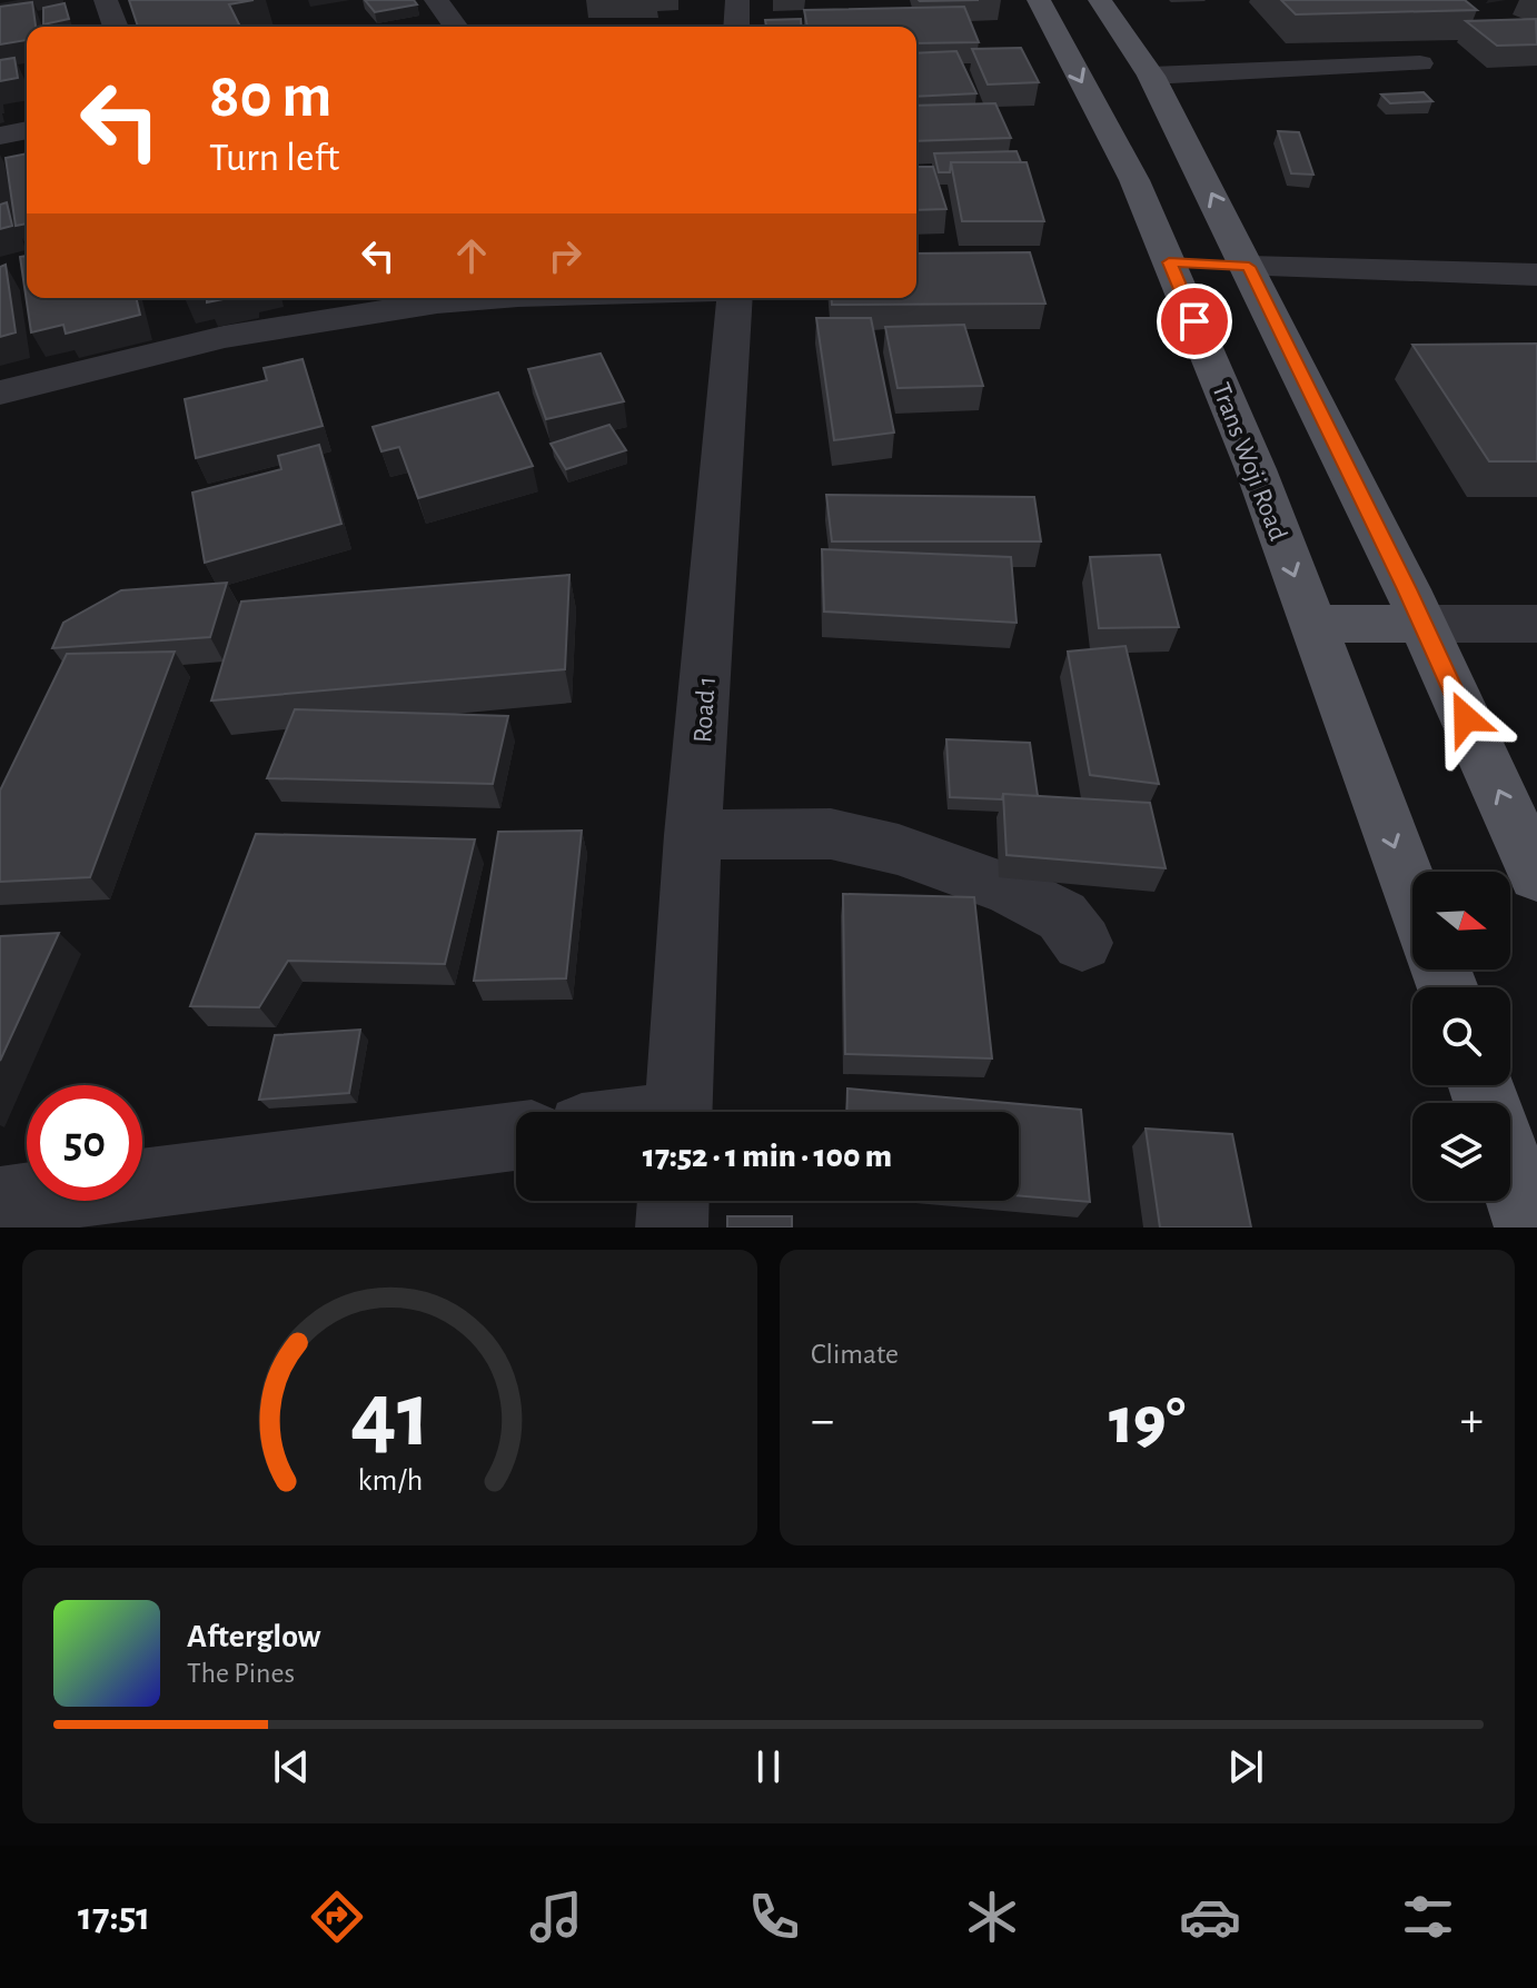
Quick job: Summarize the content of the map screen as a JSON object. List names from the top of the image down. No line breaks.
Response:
{"streets":{"main road":["Trans Woji Road"],"street":["Road 1"]},"north":"right","page":{"turn":["80 m","Turn left"],"limit":"50","trip":"17:52 · 1 min · 100 m","tile":"Climate","heat":["−","19°","+"],"song":["Afterglow","The Pines"],"tabs":"17:51","gauge":["41","km/h"]}}
